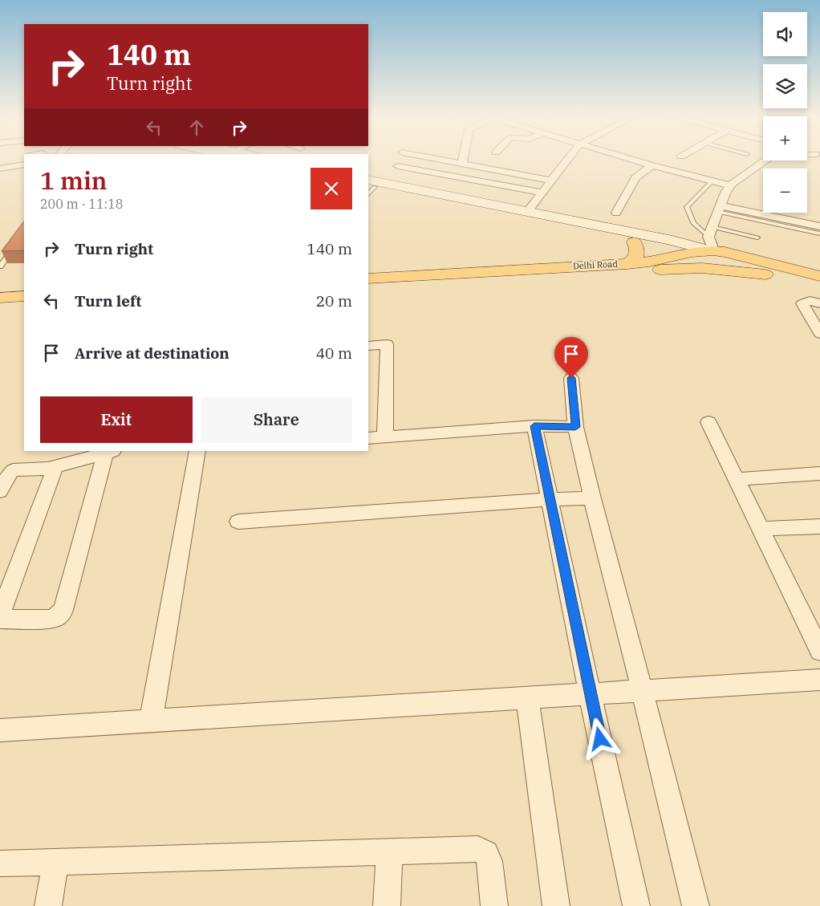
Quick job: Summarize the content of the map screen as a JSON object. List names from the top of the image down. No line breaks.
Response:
{"streets":{"main road":["Delhi Road"]},"page":{"map_buttons":["+","−"],"turn":["140 m","Turn right"],"heading":["1 min","200 m · 11:18"],"list":[{"name":"Turn right","value":"140 m"},{"name":"Turn left","value":"20 m"},{"name":"Arrive at destination","value":"40 m"}],"buttons":["Exit","Share"]}}
